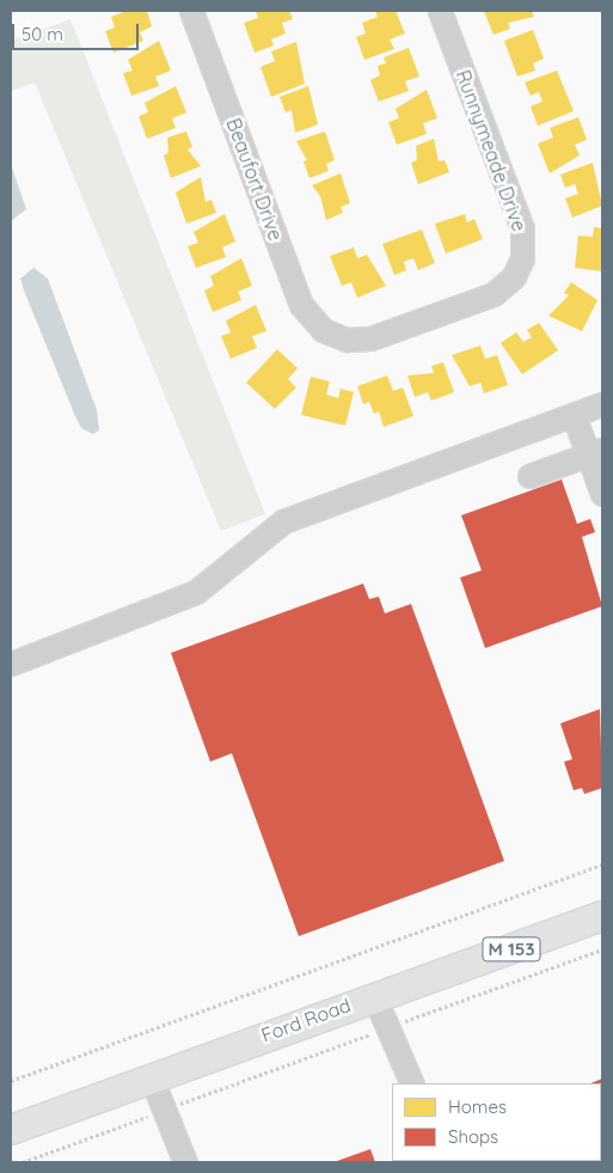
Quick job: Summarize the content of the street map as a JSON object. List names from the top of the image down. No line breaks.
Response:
{"streets":{"main road":["M 153","Ford Road"],"street":["Runnymeade Drive","Beaufort Drive"]},"crossings":[["Runnymeade Drive","Beaufort Drive"]],"legend":["Homes","Shops"],"scale_bar":"50 m"}
